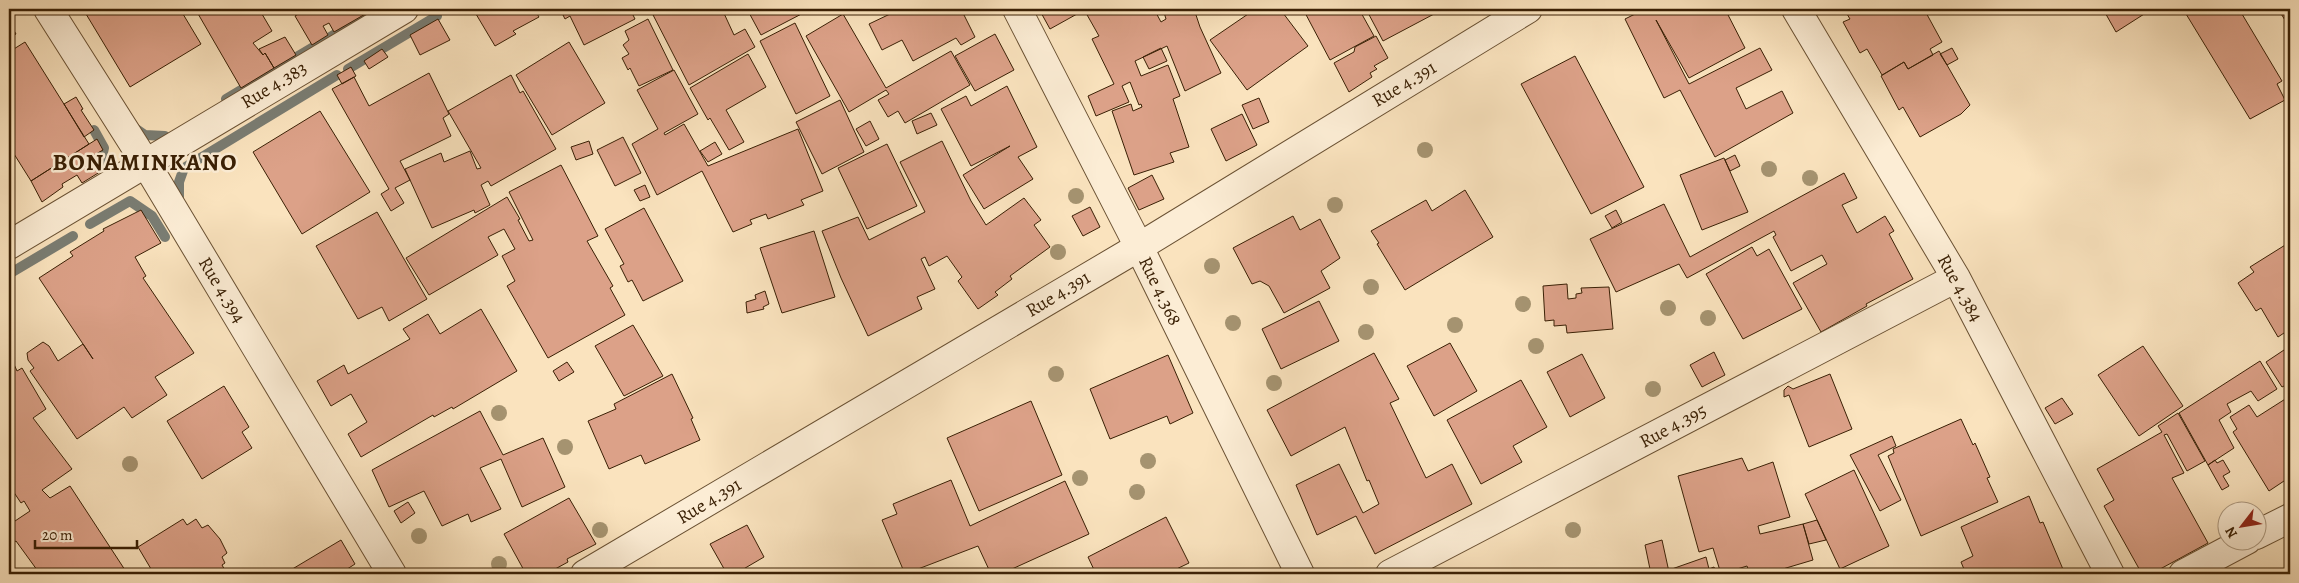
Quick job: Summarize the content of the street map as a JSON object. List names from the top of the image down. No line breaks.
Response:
{"streets":{"street":["Rue 4.391","Rue 4.383","Rue 4.384","Rue 4.394","Rue 4.368","Rue 4.395"]},"crossings":[["Rue 4.391","Rue 4.368"],["Rue 4.383","Rue 4.394"],["Rue 4.384","Rue 4.395"]],"districts":["BONAMINKANO"],"scale_bar":"20 m","north":"bottom left"}
